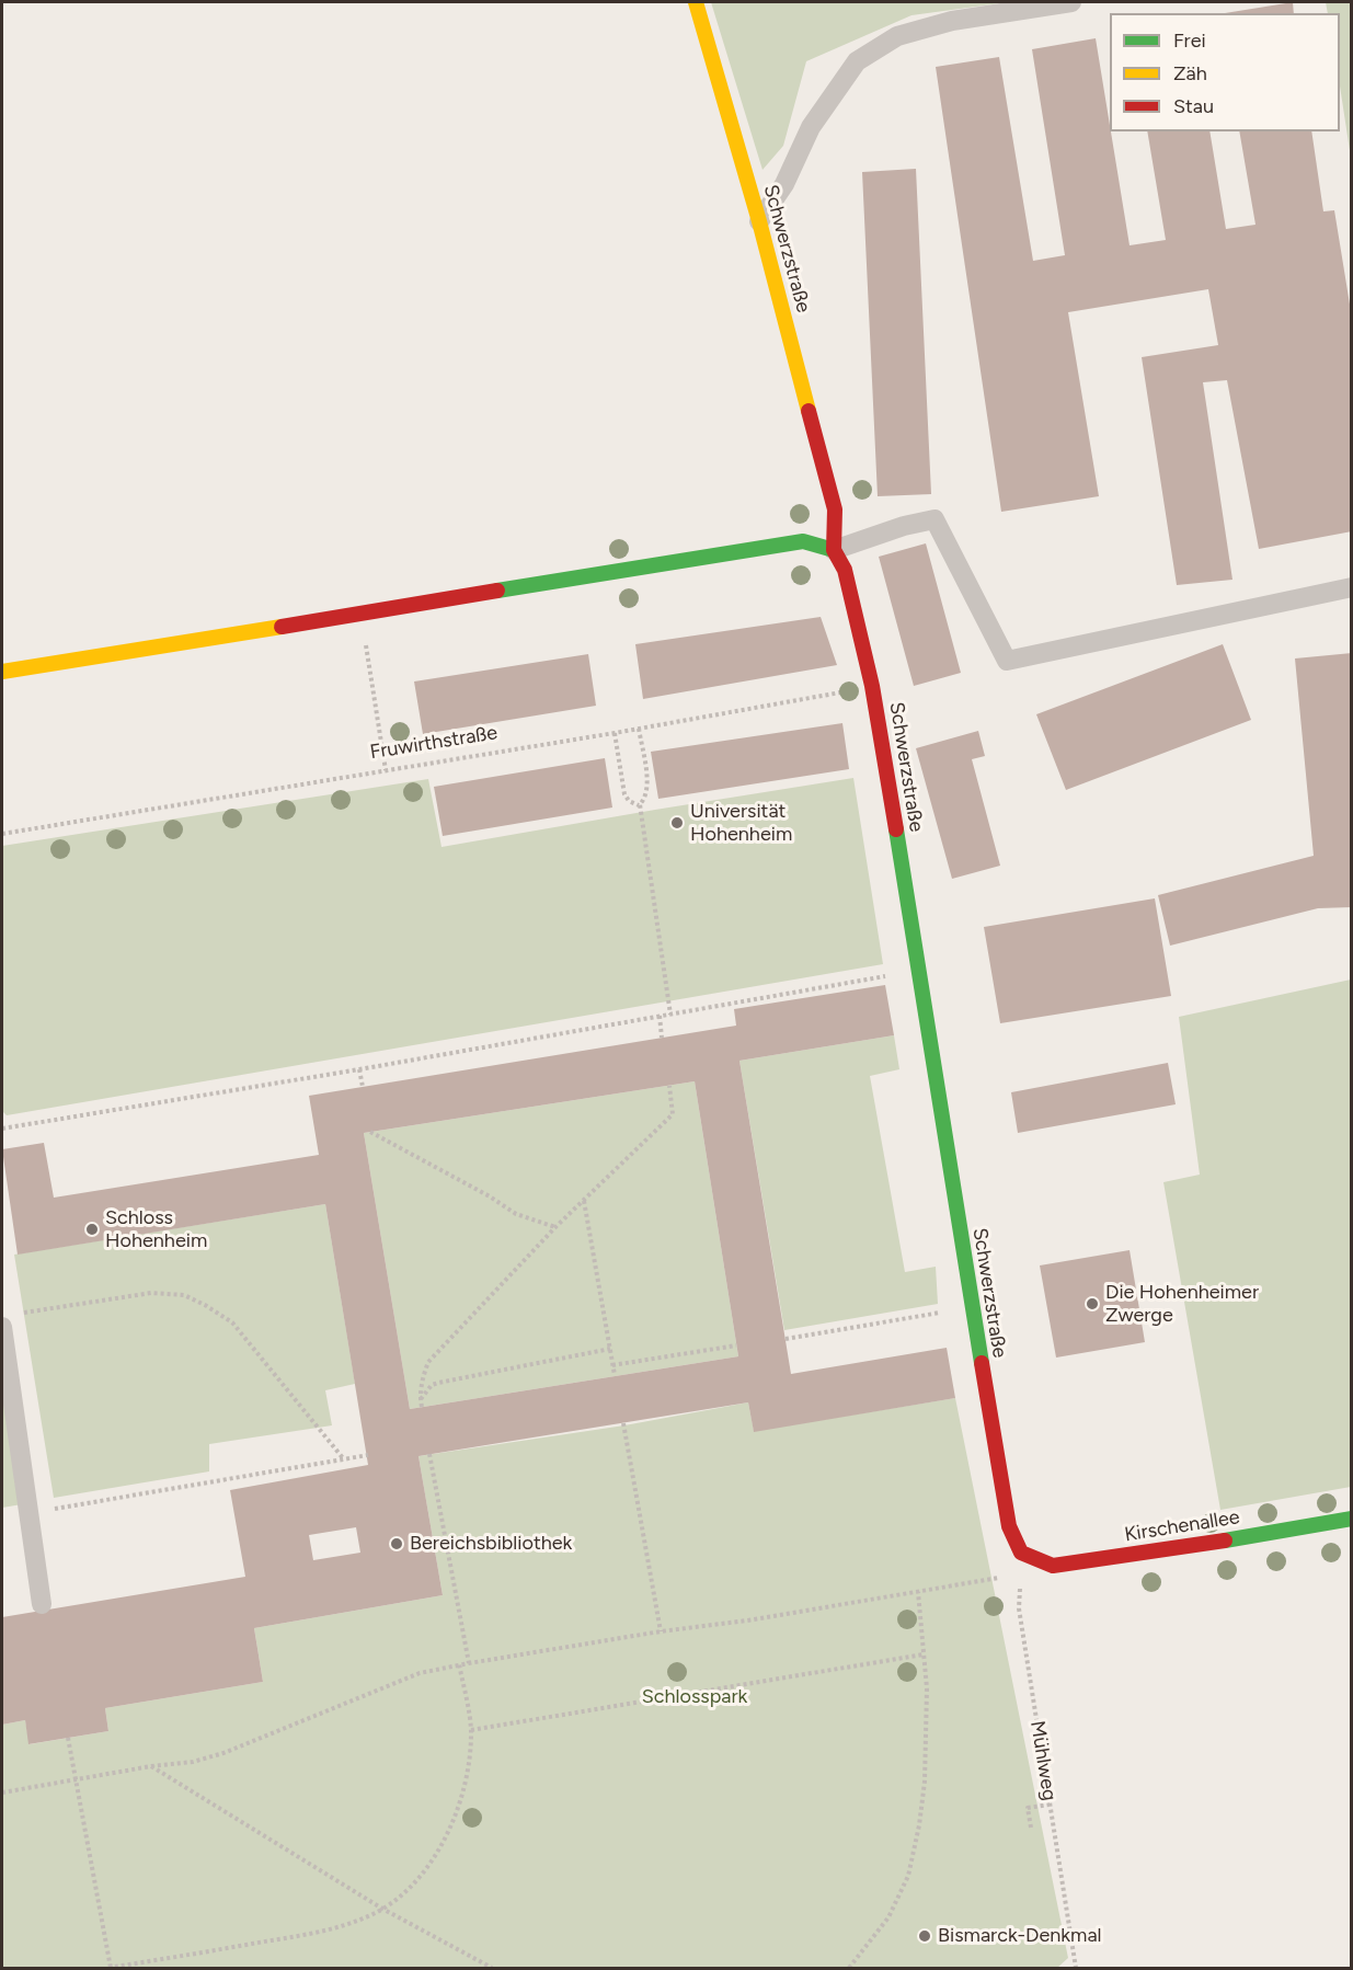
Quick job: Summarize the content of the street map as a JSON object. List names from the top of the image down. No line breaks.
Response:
{"streets":{"street":["Schwerzstraße","Kirschenallee"],"path":["Fruwirthstraße","Mühlweg"]},"crossings":[["Schwerzstraße","Fruwirthstraße"],["Schwerzstraße","Kirschenallee"]],"parks":["Schlosspark"],"places":["Universität Hohenheim","Schloss Hohenheim","Die Hohenheimer Zwerge","Bereichsbibliothek","Bismarck-Denkmal"],"legend":["Frei","Zäh","Stau"]}
